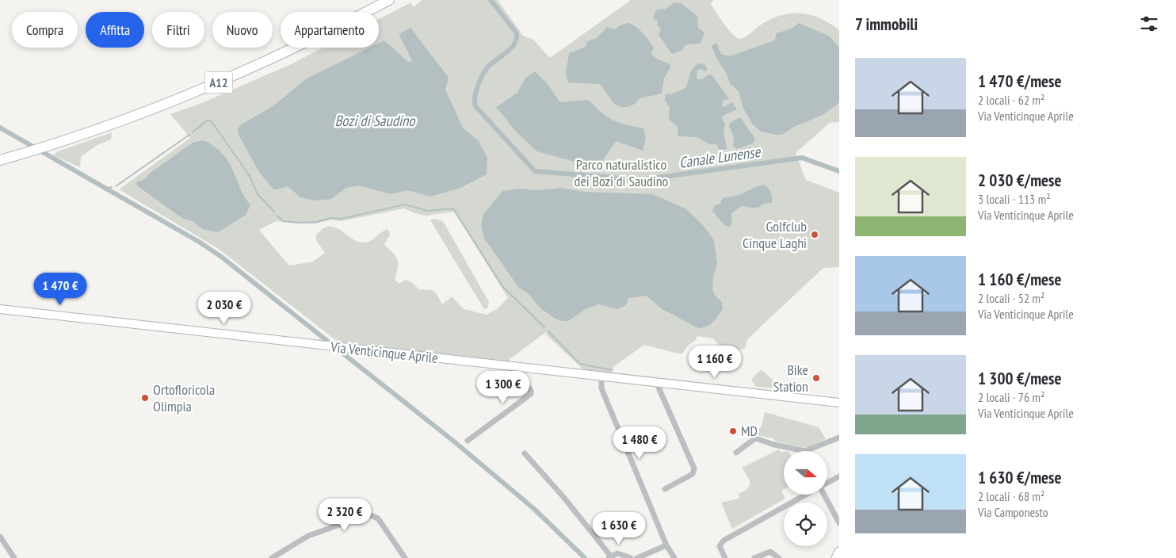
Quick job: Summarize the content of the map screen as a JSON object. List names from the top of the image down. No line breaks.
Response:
{"streets":{"highway":["A12"],"main road":["Via Venticinque Aprile"]},"water":["Bozi di Saudino","Canale Lunense"],"parks":["Parco naturalistico dei Bozi di Saudino"],"places":["Golfclub Cinque Laghi","Bike Station","Ortofloricola Olimpia","MD"],"north":"right","page":{"heading":"7 immobili","chip":["Compra","Affitta","Filtri","Nuovo","Appartamento"],"list":[{"name":"1 470 €/mese","note":"2 locali · 62 m² · Via Venticinque Aprile"},{"name":"2 030 €/mese","note":"3 locali · 113 m² · Via Venticinque Aprile"},{"name":"1 160 €/mese","note":"2 locali · 52 m² · Via Venticinque Aprile"},{"name":"1 300 €/mese","note":"2 locali · 76 m² · Via Venticinque Aprile"},{"name":"1 630 €/mese","note":"2 locali · 68 m² · Via Camponesto"}],"price":["1 470 €","2 030 €","1 160 €","1 300 €","1 480 €","2 320 €","1 630 €"]}}
